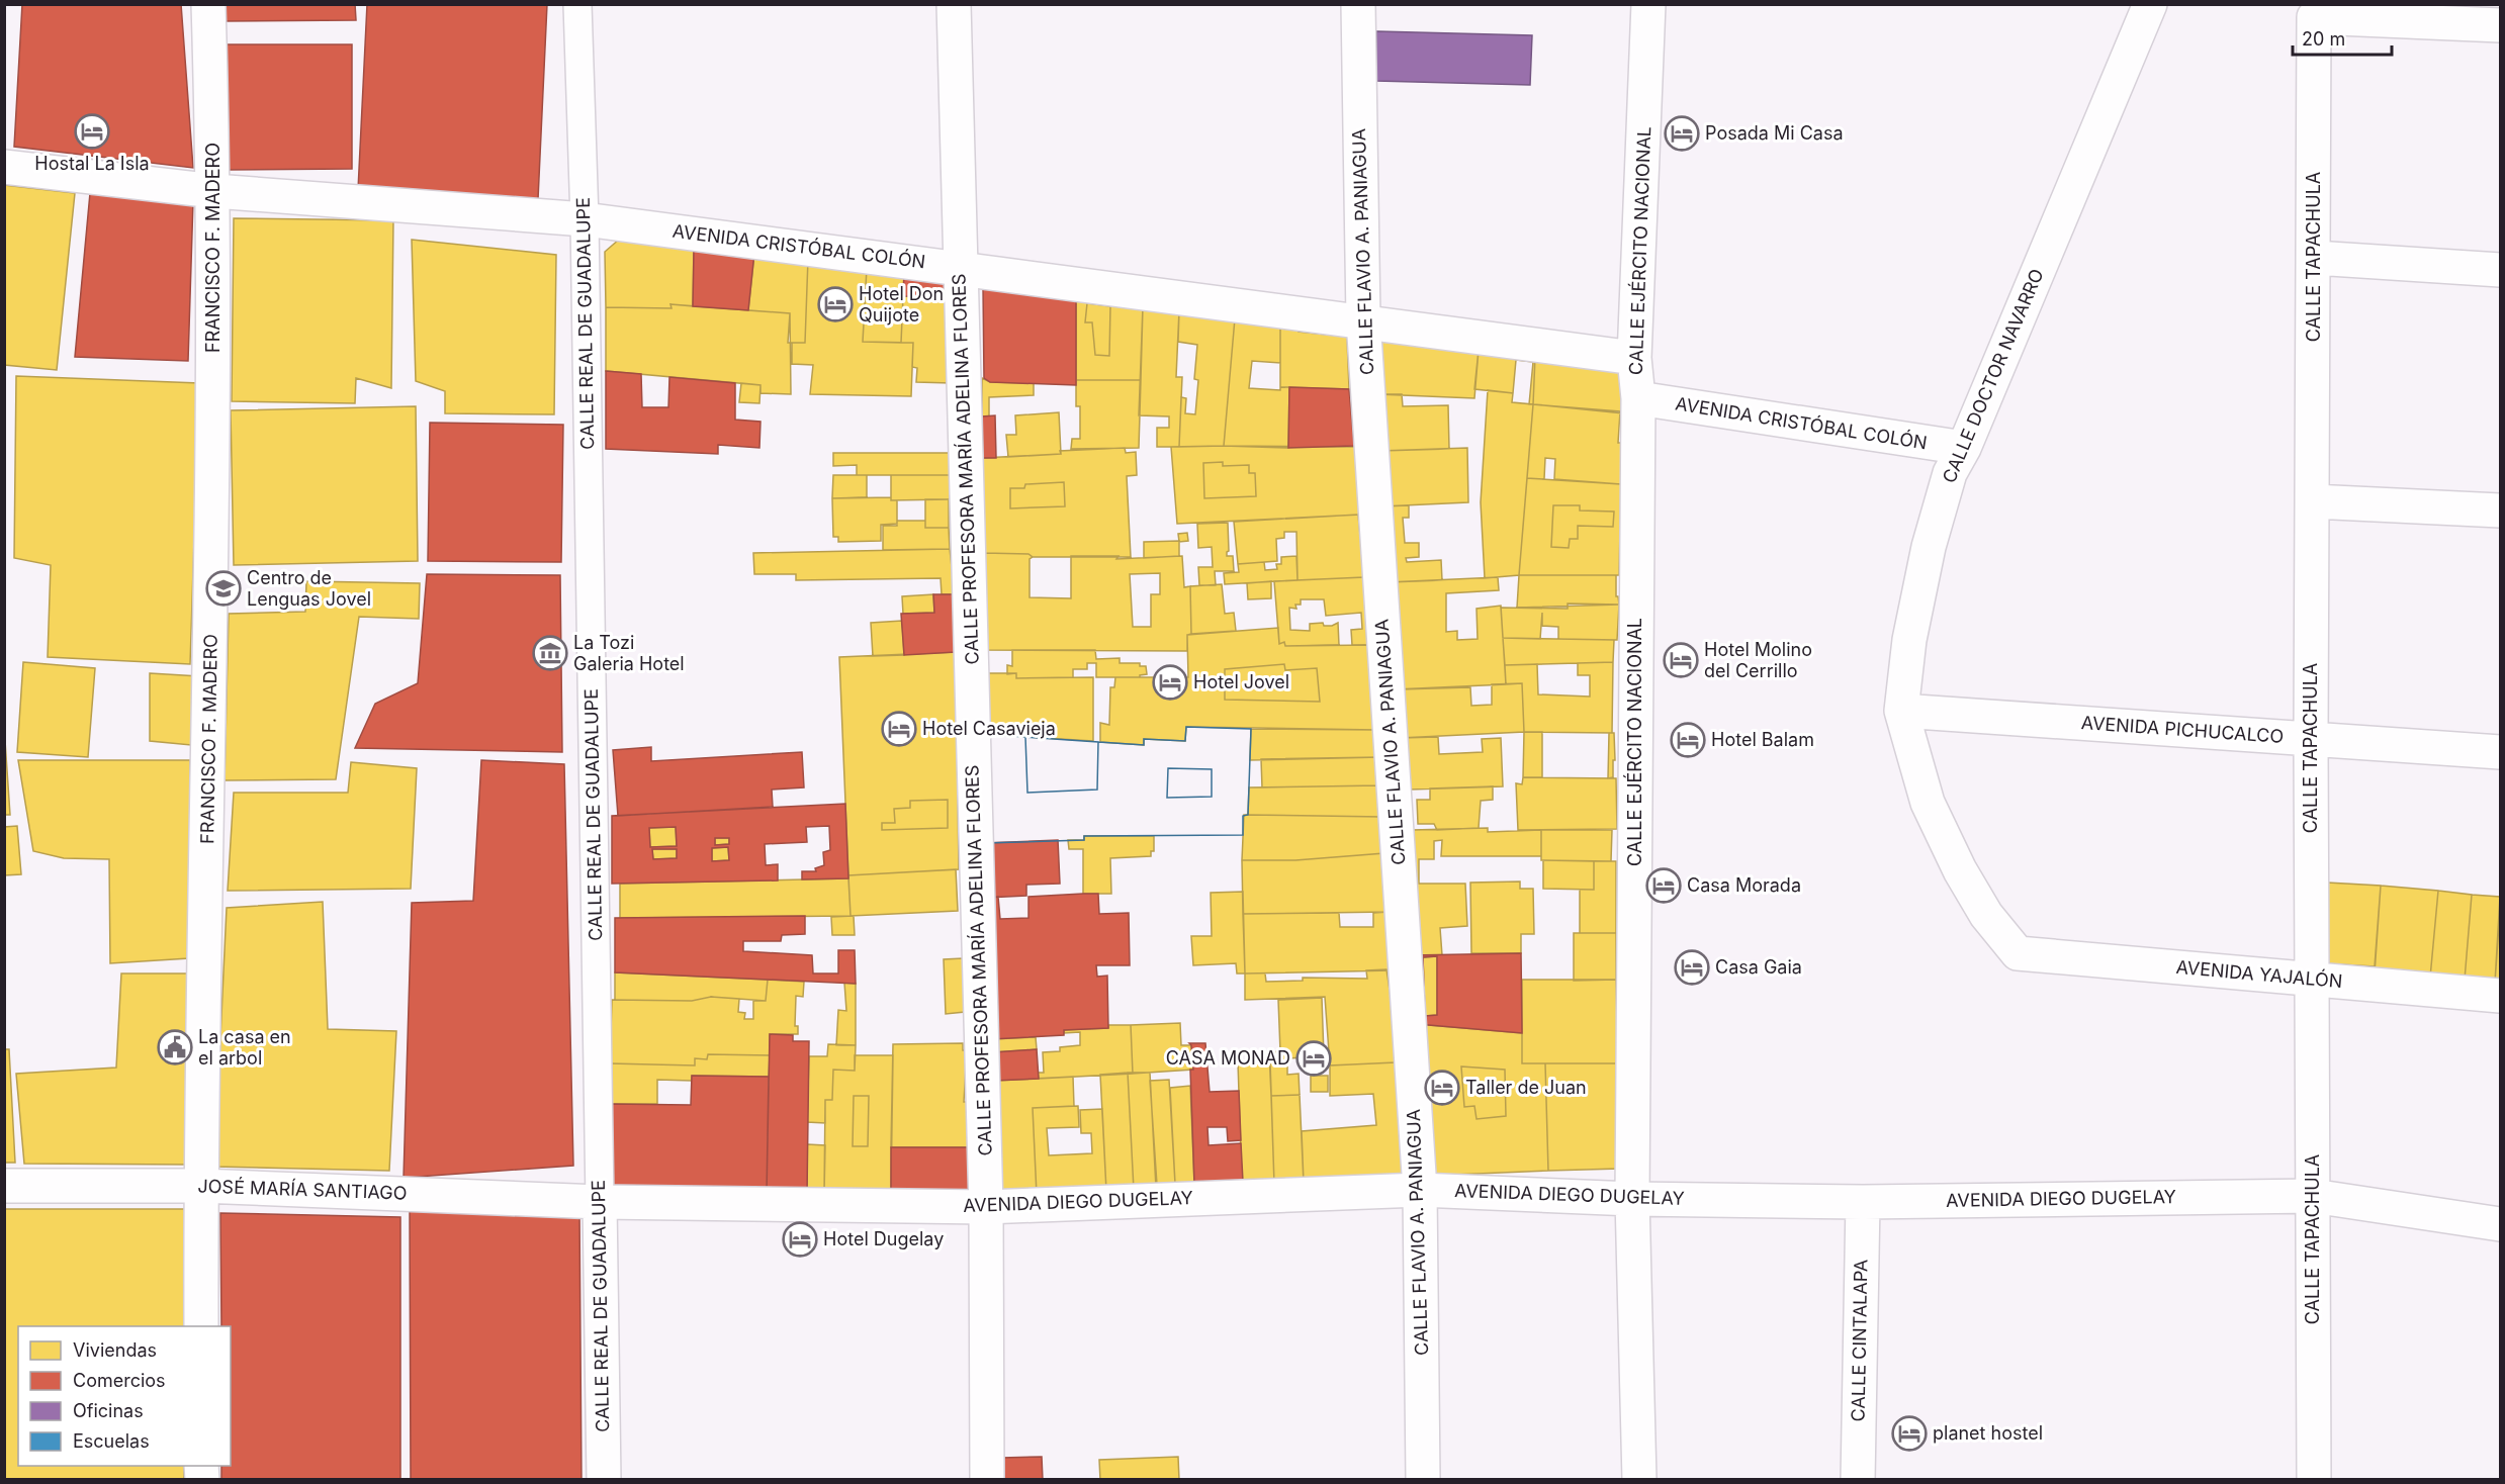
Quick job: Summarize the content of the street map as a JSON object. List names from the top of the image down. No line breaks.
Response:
{"streets":{"street":["AVENIDA CRISTÓBAL COLÓN","FRANCISCO F. MADERO","CALLE EJÉRCITO NACIONAL","CALLE FLAVIO A. PANIAGUA","CALLE TAPACHULA","CALLE REAL DE GUADALUPE","CALLE DOCTOR NAVARRO","CALLE PROFESORA MARÍA ADELINA FLORES","AVENIDA PICHUCALCO","AVENIDA YAJALÓN","JOSÉ MARÍA SANTIAGO","AVENIDA DIEGO DUGELAY","CALLE CINTALAPA"]},"crossings":[["AVENIDA CRISTÓBAL COLÓN","FRANCISCO F. MADERO"],["AVENIDA CRISTÓBAL COLÓN","CALLE EJÉRCITO NACIONAL"],["AVENIDA CRISTÓBAL COLÓN","CALLE FLAVIO A. PANIAGUA"],["AVENIDA CRISTÓBAL COLÓN","CALLE REAL DE GUADALUPE"],["AVENIDA CRISTÓBAL COLÓN","CALLE DOCTOR NAVARRO"],["AVENIDA CRISTÓBAL COLÓN","CALLE PROFESORA MARÍA ADELINA FLORES"],["FRANCISCO F. MADERO","JOSÉ MARÍA SANTIAGO"],["CALLE EJÉRCITO NACIONAL","AVENIDA DIEGO DUGELAY"],["CALLE FLAVIO A. PANIAGUA","AVENIDA DIEGO DUGELAY"],["CALLE TAPACHULA","AVENIDA PICHUCALCO"],["CALLE TAPACHULA","AVENIDA YAJALÓN"],["CALLE TAPACHULA","AVENIDA DIEGO DUGELAY"],["CALLE REAL DE GUADALUPE","JOSÉ MARÍA SANTIAGO"],["CALLE REAL DE GUADALUPE","AVENIDA DIEGO DUGELAY"],["CALLE DOCTOR NAVARRO","AVENIDA PICHUCALCO"],["CALLE DOCTOR NAVARRO","AVENIDA YAJALÓN"],["CALLE PROFESORA MARÍA ADELINA FLORES","AVENIDA DIEGO DUGELAY"],["JOSÉ MARÍA SANTIAGO","AVENIDA DIEGO DUGELAY"],["AVENIDA DIEGO DUGELAY","CALLE CINTALAPA"]],"places":{"hotel":["Hostal La Isla","Posada Mi Casa","Hotel Don Quijote","Hotel Molino del Cerrillo","Hotel Jovel","Hotel Casavieja","Hotel Balam","Casa Morada","Casa Gaia","CASA MONAD","Taller de Juan","Hotel Dugelay","planet hostel"],"school or university":["Centro de Lenguas Jovel"],"museum":["La Tozi Galeria Hotel"],"public building":["La casa en el arbol"]},"legend":["Viviendas","Comercios","Oficinas","Escuelas"],"scale_bar":"20 m"}
